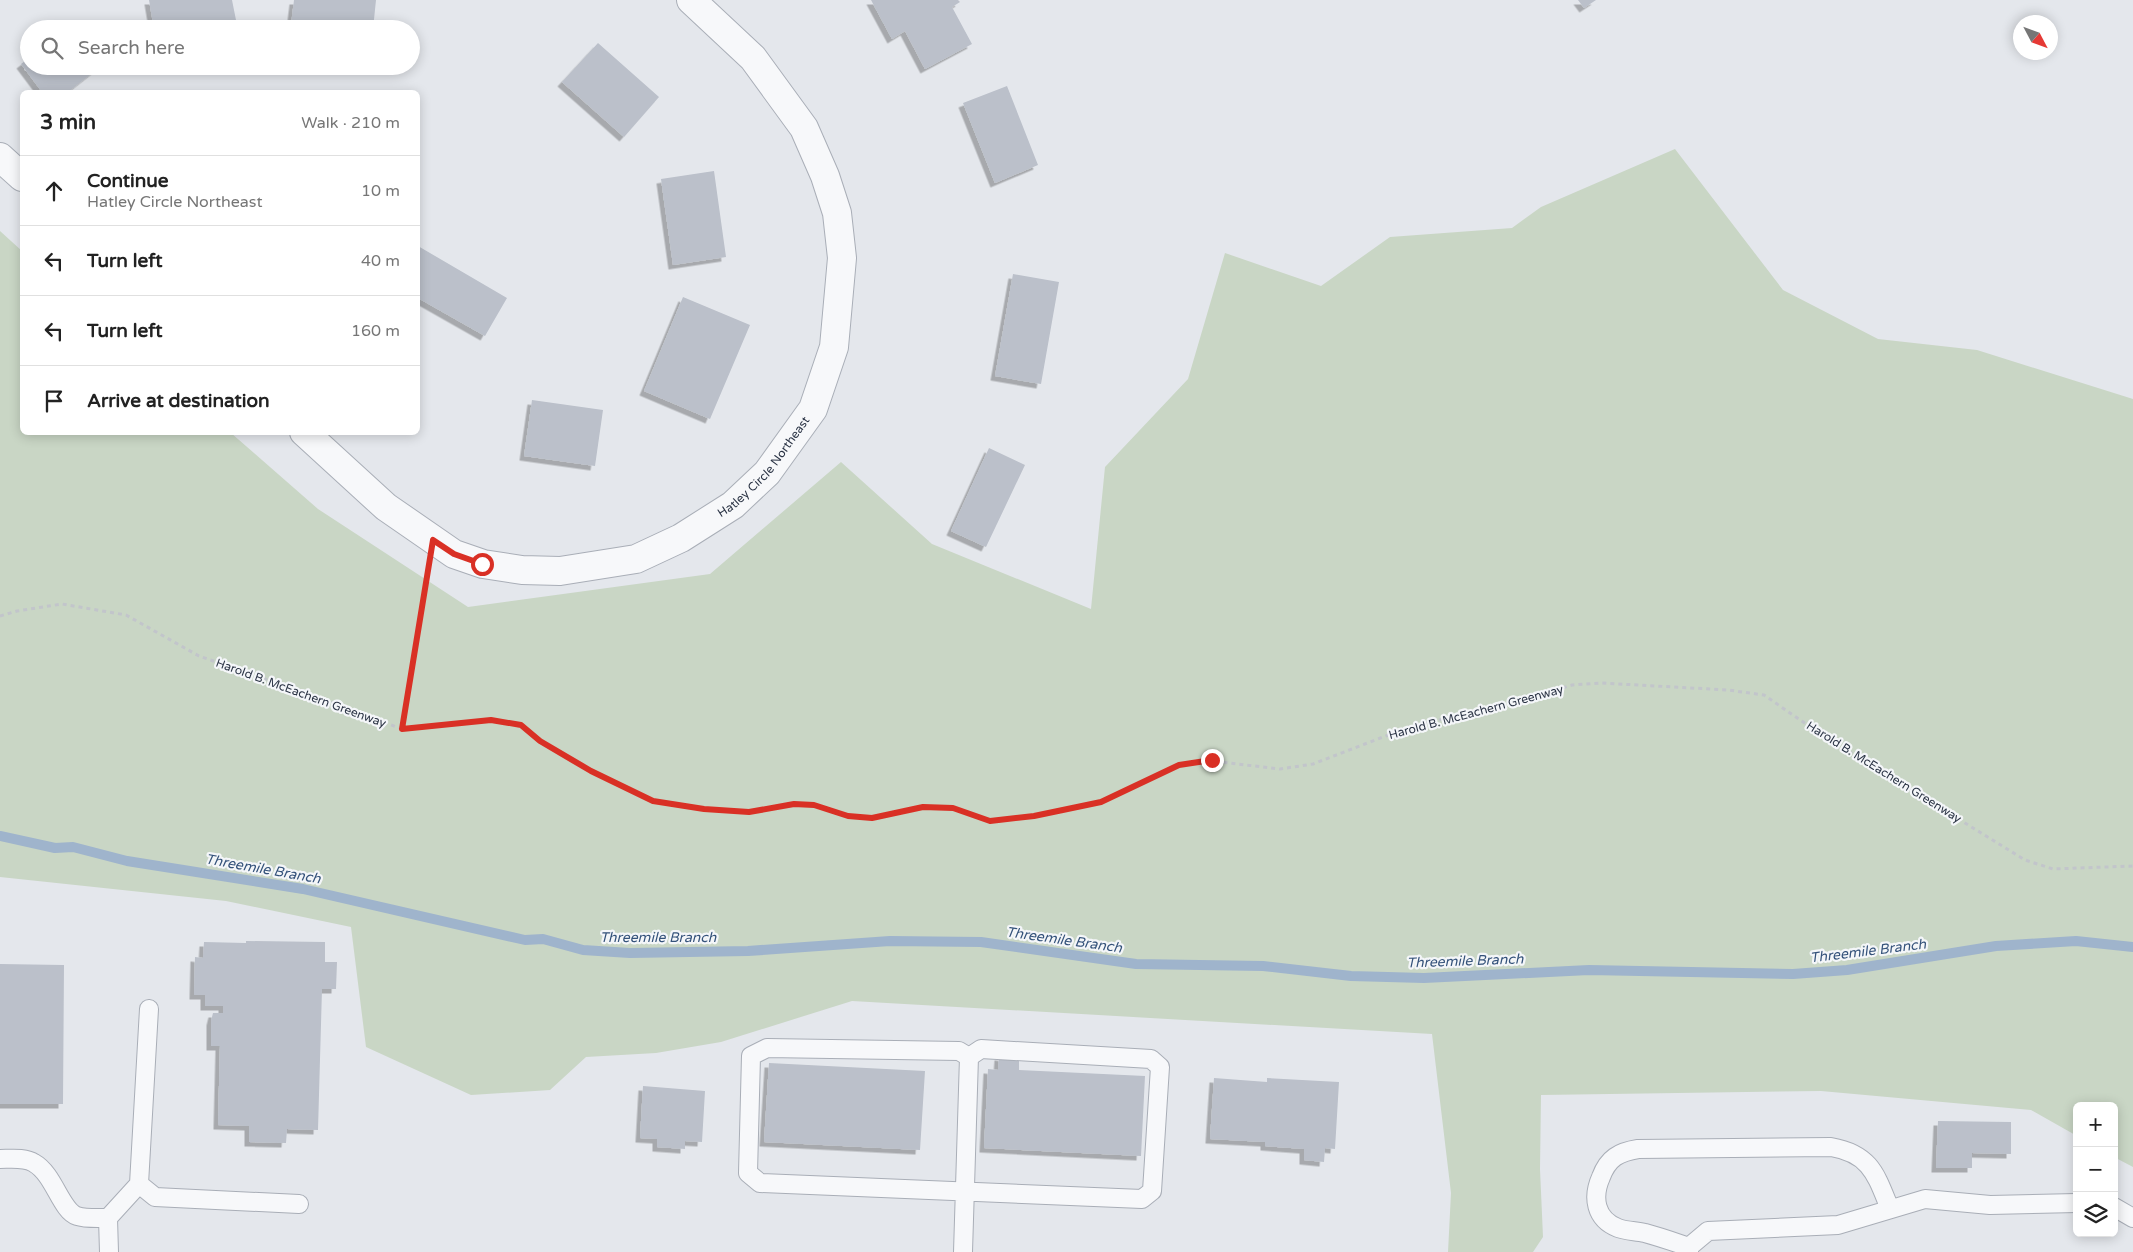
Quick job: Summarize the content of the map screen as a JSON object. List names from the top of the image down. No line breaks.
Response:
{"streets":{"street":["Hatley Circle Northeast"],"path":["Harold B. McEachern Greenway"]},"water":["Threemile Branch"],"north":"bottom right","page":{"search":"Search here","heading":["3 min","Walk · 210 m"],"list":[["Continue","Hatley Circle Northeast","10 m"],["Turn left","40 m"],["Turn left","160 m"],"Arrive at destination"],"map_buttons":["+","−"]}}
